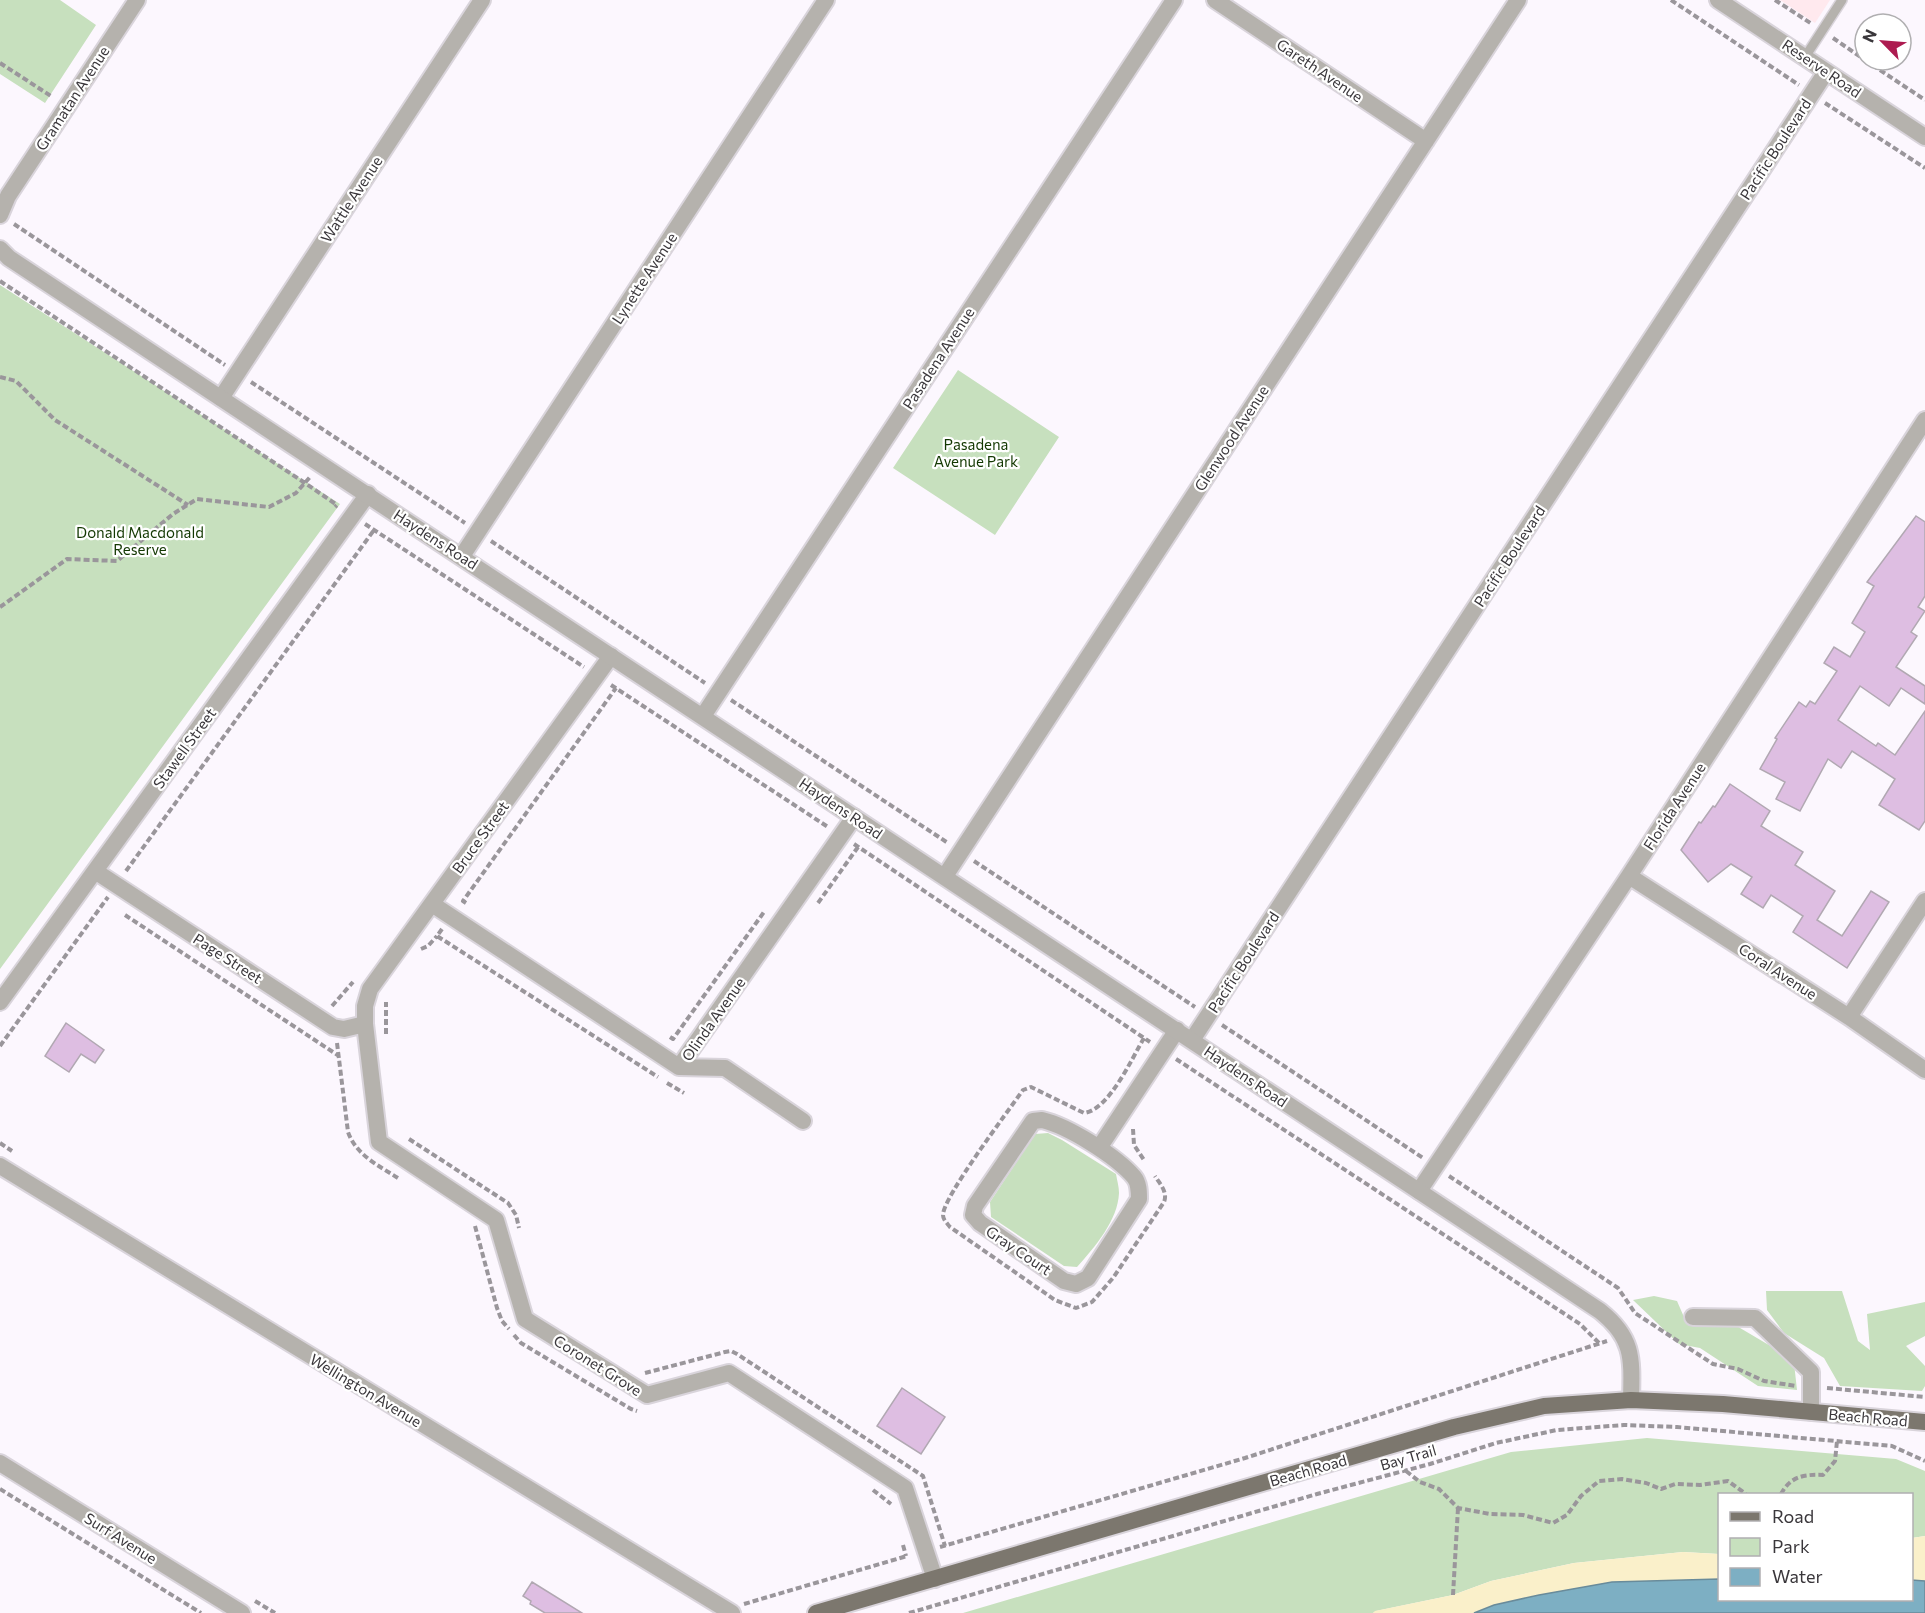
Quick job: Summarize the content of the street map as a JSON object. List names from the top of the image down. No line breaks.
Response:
{"streets":{"main road":["Beach Road"],"street":["Reserve Road","Gareth Avenue","Gramatan Avenue","Pacific Boulevard","Wattle Avenue","Lynette Avenue","Pasadena Avenue","Glenwood Avenue","Haydens Road","Stawell Street","Florida Avenue","Bruce Street","Page Street","Coral Avenue","Olinda Avenue","Gray Court","Coronet Grove","Wellington Avenue","Surf Avenue"],"path":["Bay Trail"]},"crossings":[["Reserve Road","Pacific Boulevard"],["Gareth Avenue","Glenwood Avenue"],["Pacific Boulevard","Haydens Road"],["Wattle Avenue","Haydens Road"],["Lynette Avenue","Haydens Road"],["Pasadena Avenue","Haydens Road"],["Glenwood Avenue","Haydens Road"],["Haydens Road","Stawell Street"],["Haydens Road","Florida Avenue"],["Haydens Road","Bruce Street"],["Haydens Road","Olinda Avenue"],["Stawell Street","Page Street"],["Florida Avenue","Coral Avenue"],["Bruce Street","Olinda Avenue"],["Bruce Street","Coronet Grove"],["Coronet Grove","Beach Road"]],"parks":["Pasadena Avenue Park","Donald Macdonald Reserve"],"legend":["Road","Park","Water"],"north":"top left"}
